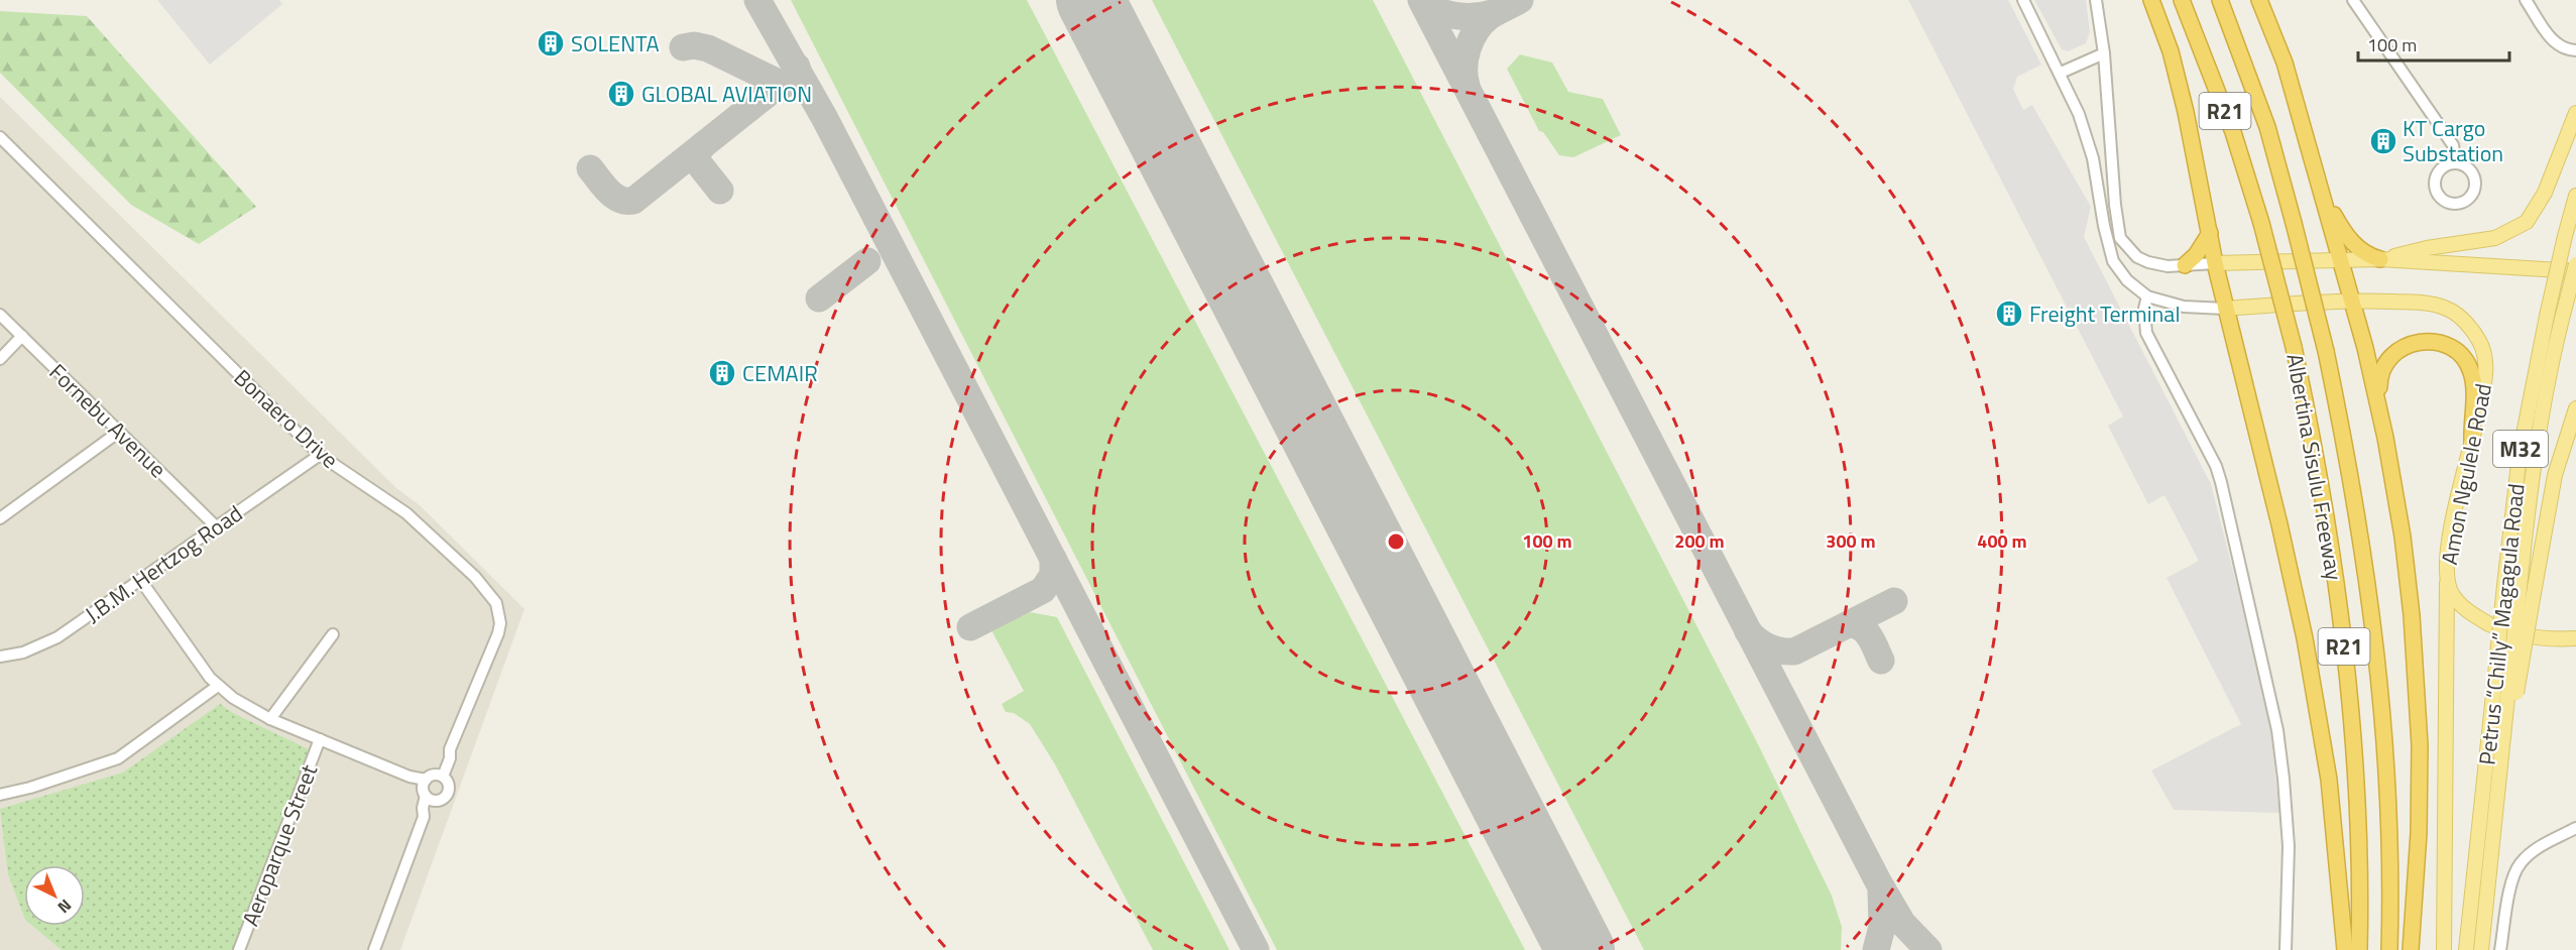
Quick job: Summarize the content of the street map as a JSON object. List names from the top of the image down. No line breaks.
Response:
{"streets":{"highway":["R21","Albertina Sisulu Freeway"],"main road":["M32","Amon Ngulele Road","Petrus “Chilly” Magagula Road"],"street":["Bonaero Drive","Fornebu Avenue","J.B.M. Hertzog Road","Aeroparque Street"]},"crossings":[["Bonaero Drive","J.B.M. Hertzog Road"],["Fornebu Avenue","J.B.M. Hertzog Road"]],"places":{"building":["SOLENTA","GLOBAL AVIATION","KT Cargo Substation","Freight Terminal","CEMAIR"]},"scale_bar":"100 m","north":"bottom right","rings":["100 m","200 m","300 m","400 m"]}
